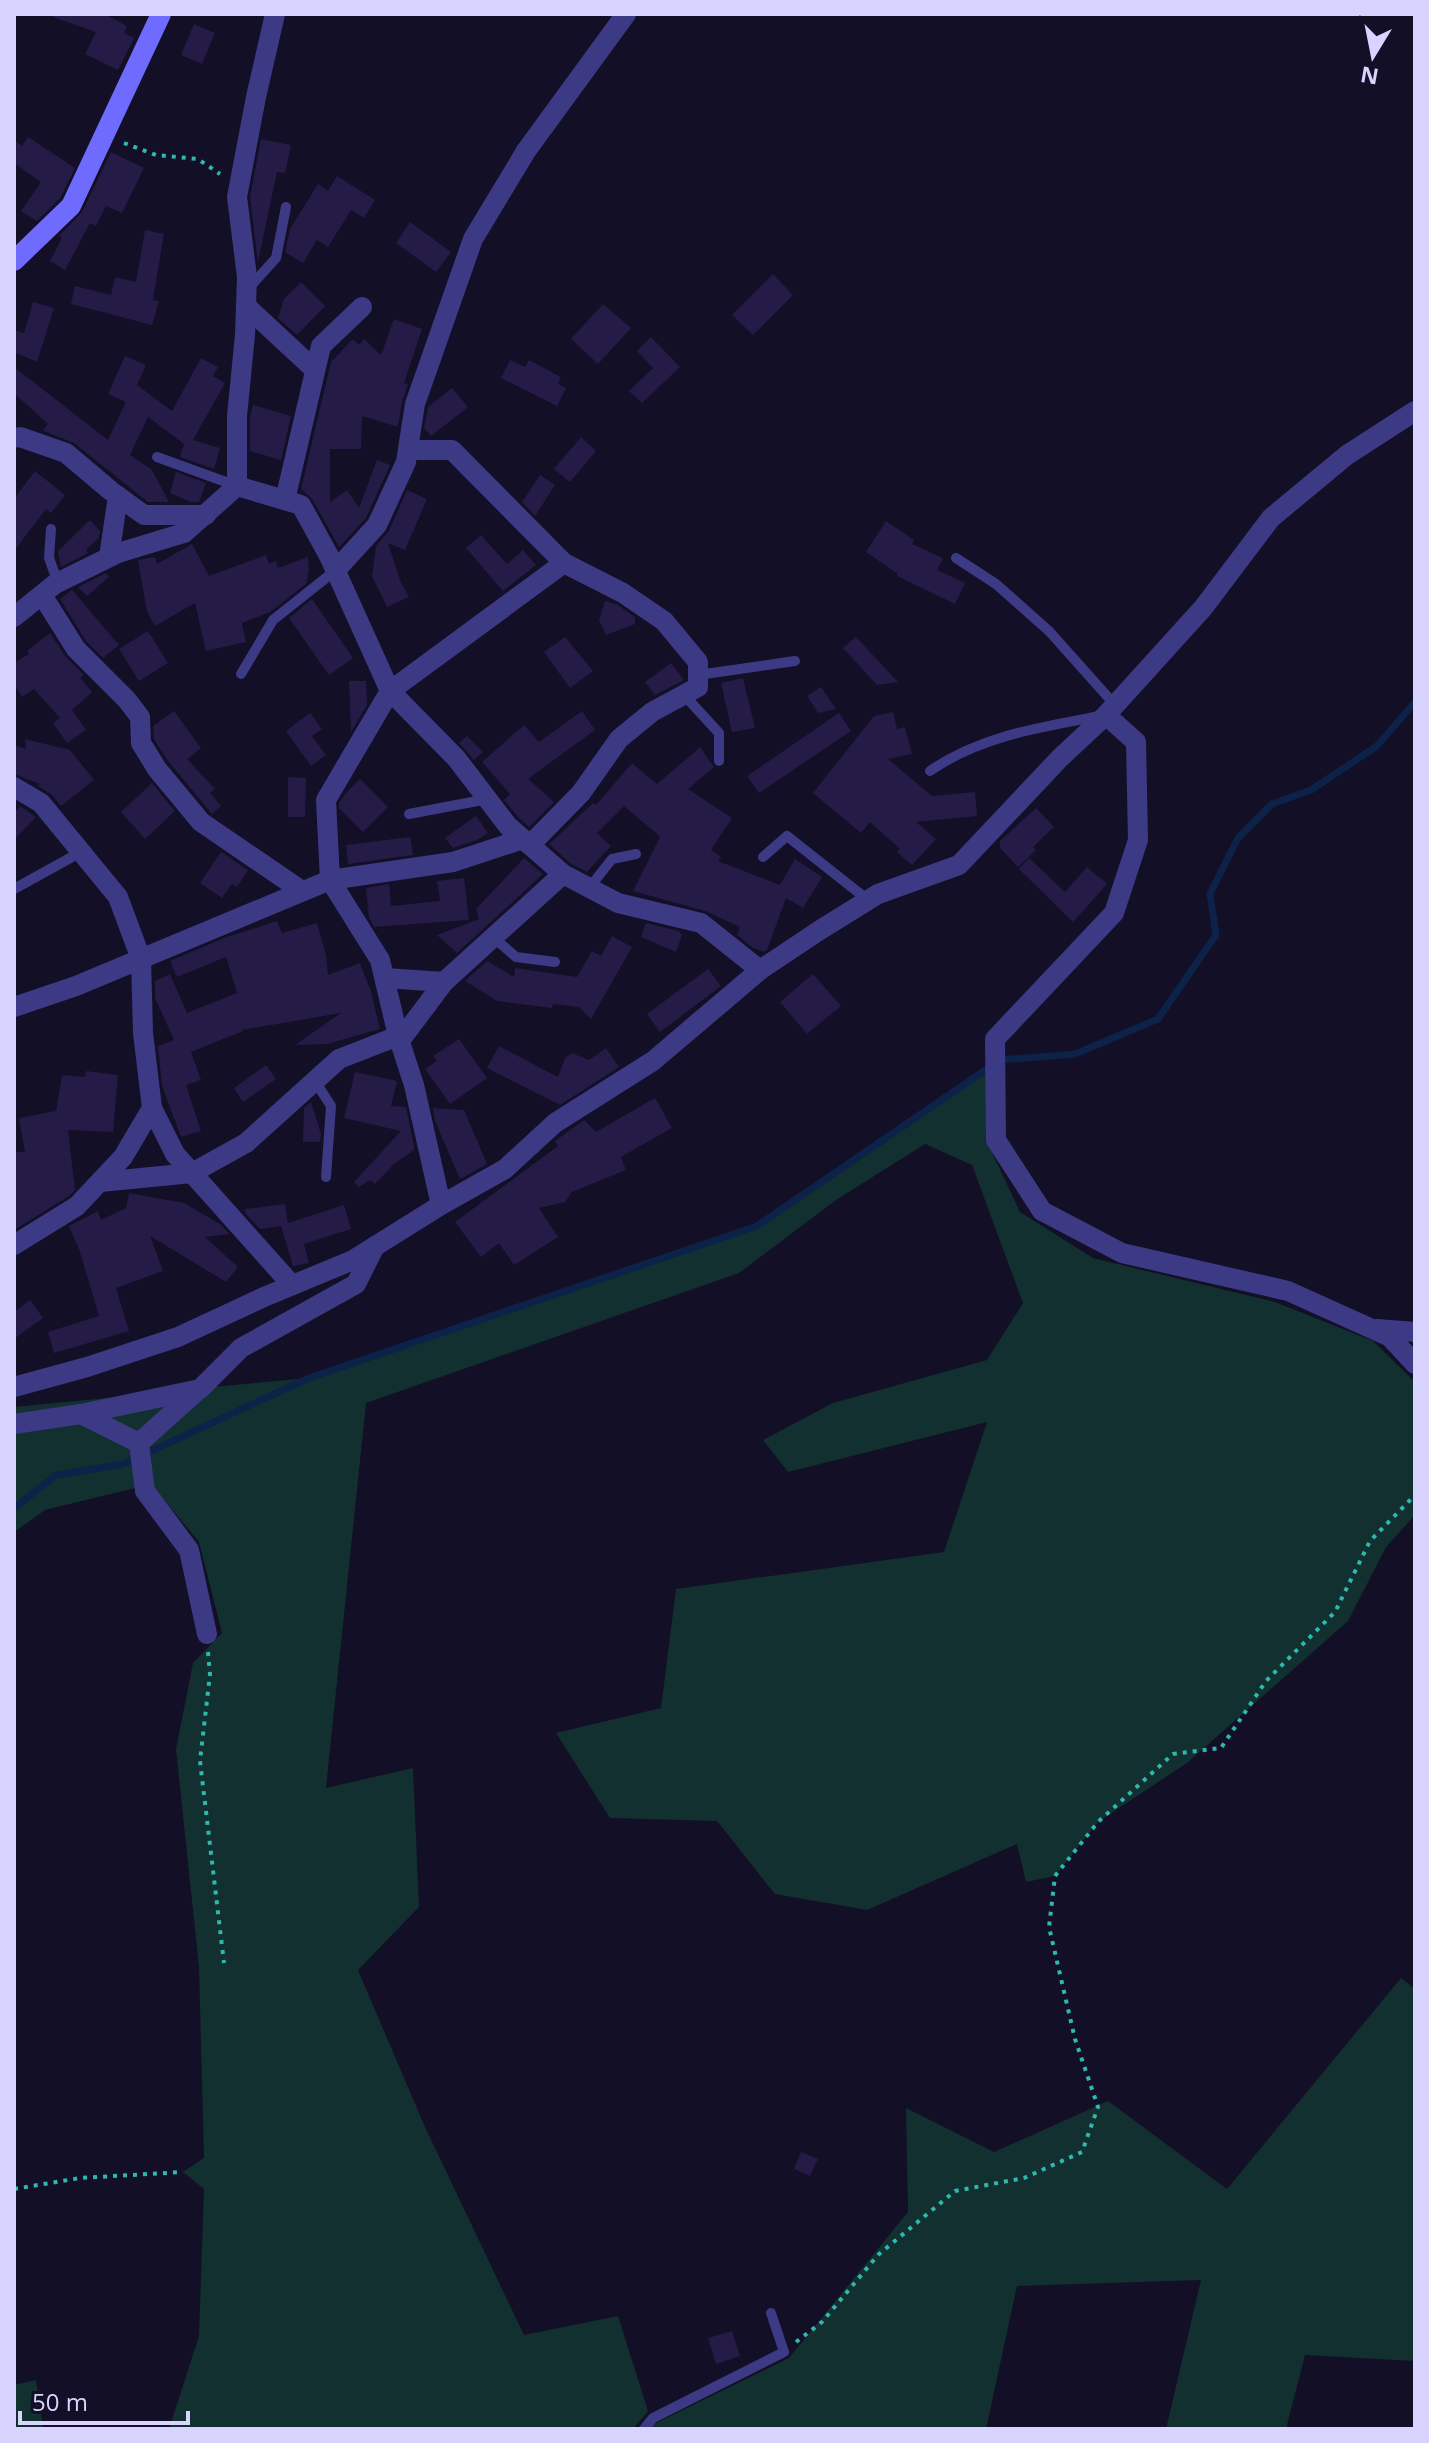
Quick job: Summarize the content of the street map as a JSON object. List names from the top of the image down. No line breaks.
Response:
{"scale_bar":"50 m","north":"bottom"}
